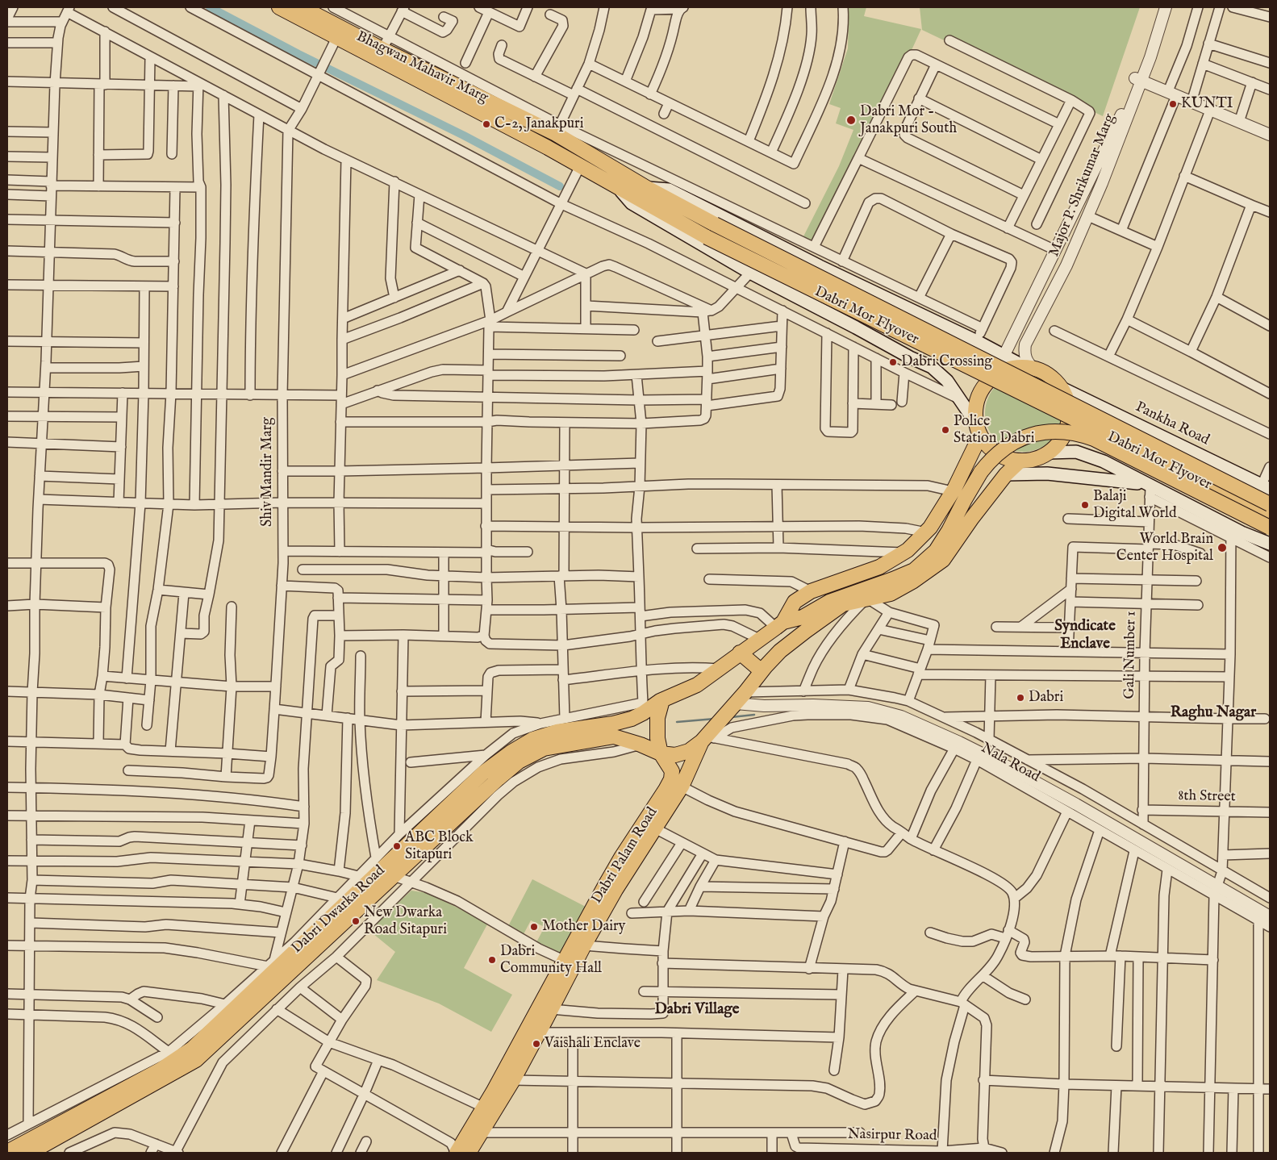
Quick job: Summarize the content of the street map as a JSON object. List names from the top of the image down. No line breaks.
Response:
{"streets":{"main road":["Bhagwan Mahavir Marg","Dabri Mor Flyover","Pankha Road","Dabri Palam Road","Dabri Dwarka Road"],"street":["Major P. Shrikumar Marg","Shiv Mandir Marg","Gali Number 1","Nala Road","8th Street","Nasirpur Road"]},"crossings":[["Bhagwan Mahavir Marg","Dabri Mor Flyover"],["Major P. Shrikumar Marg","Pankha Road"],["Major P. Shrikumar Marg","Dabri Dwarka Road"],["Pankha Road","Dabri Dwarka Road"],["Gali Number 1","8th Street"],["Nala Road","Dabri Palam Road"],["Nala Road","Dabri Dwarka Road"],["Dabri Palam Road","Dabri Dwarka Road"]],"districts":["Syndicate Enclave","Raghu Nagar","Dabri Village"],"places":["KUNTI","Dabri Mor - Janakpuri South","C-2, Janakpuri","Dabri Crossing","Police Station Dabri","Balaji Digital World","World Brain Center Hospital","Dabri","ABC Block Sitapuri","New Dwarka Road Sitapuri","Mother Dairy","Dabri Community Hall","Vaishali Enclave"]}
